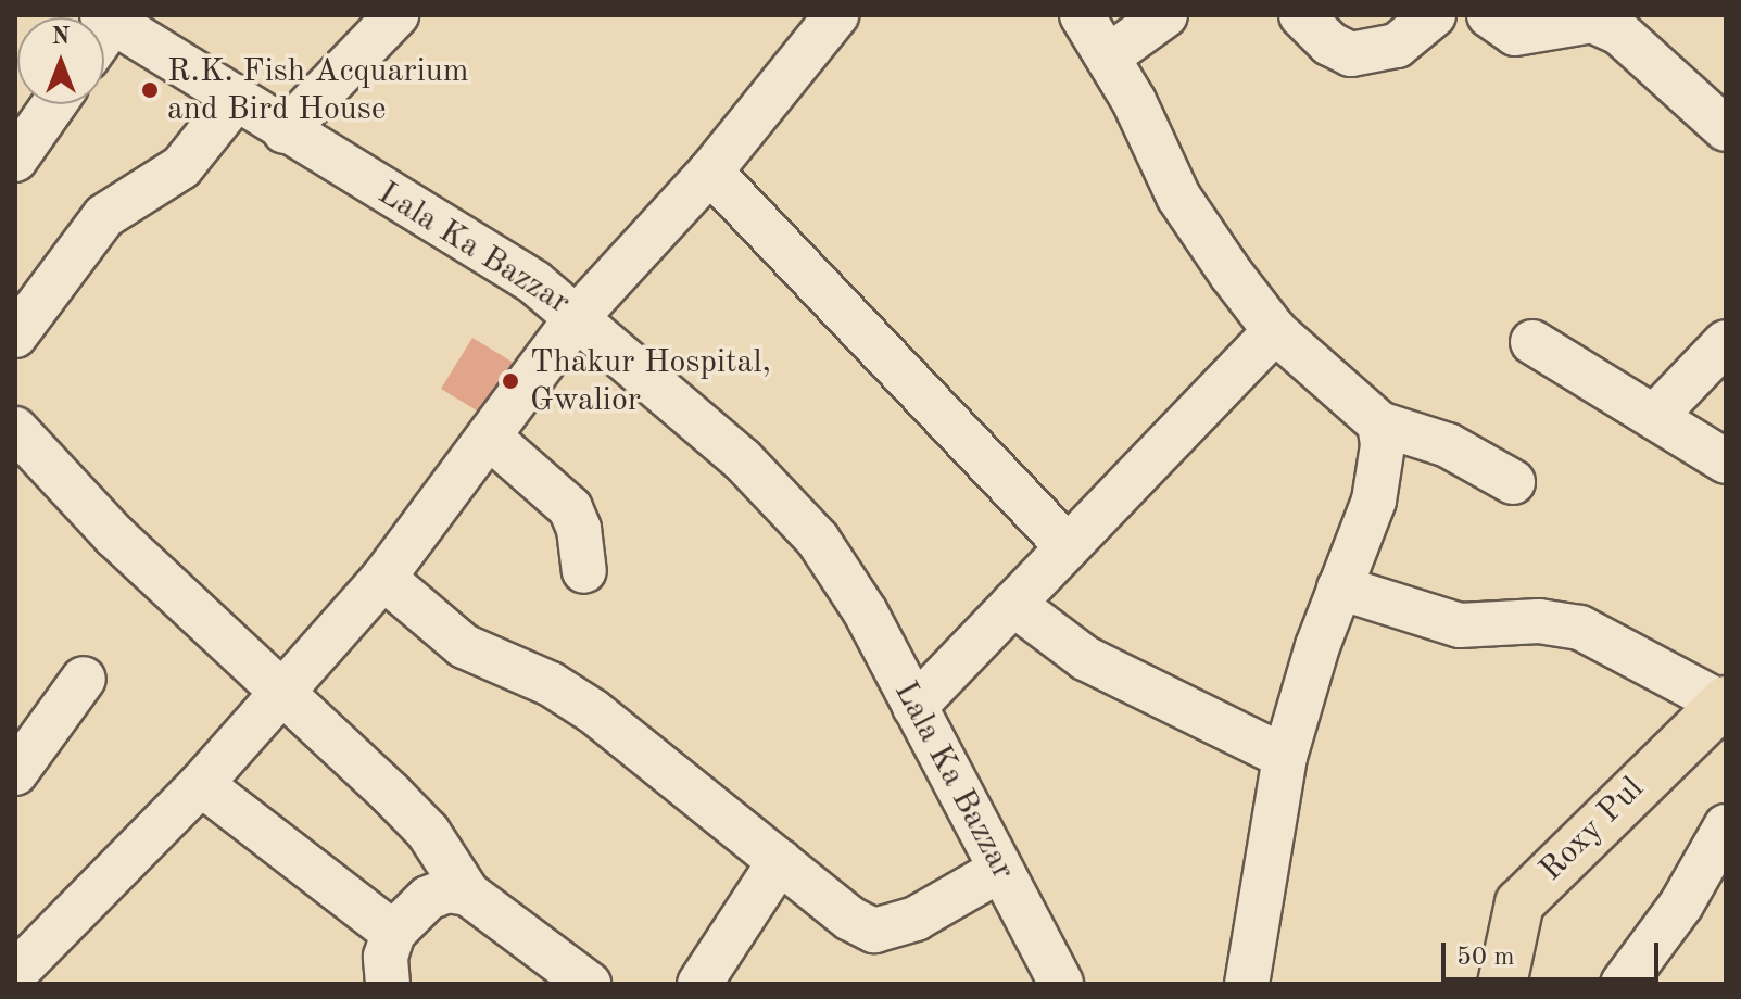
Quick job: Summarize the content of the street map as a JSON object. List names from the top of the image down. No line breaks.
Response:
{"streets":{"main road":["Roxy Pul"],"street":["Lala Ka Bazzar"]},"places":["R.K. Fish Acquarium and Bird House","Thakur Hospital, Gwalior"],"scale_bar":"50 m","north":"top"}
